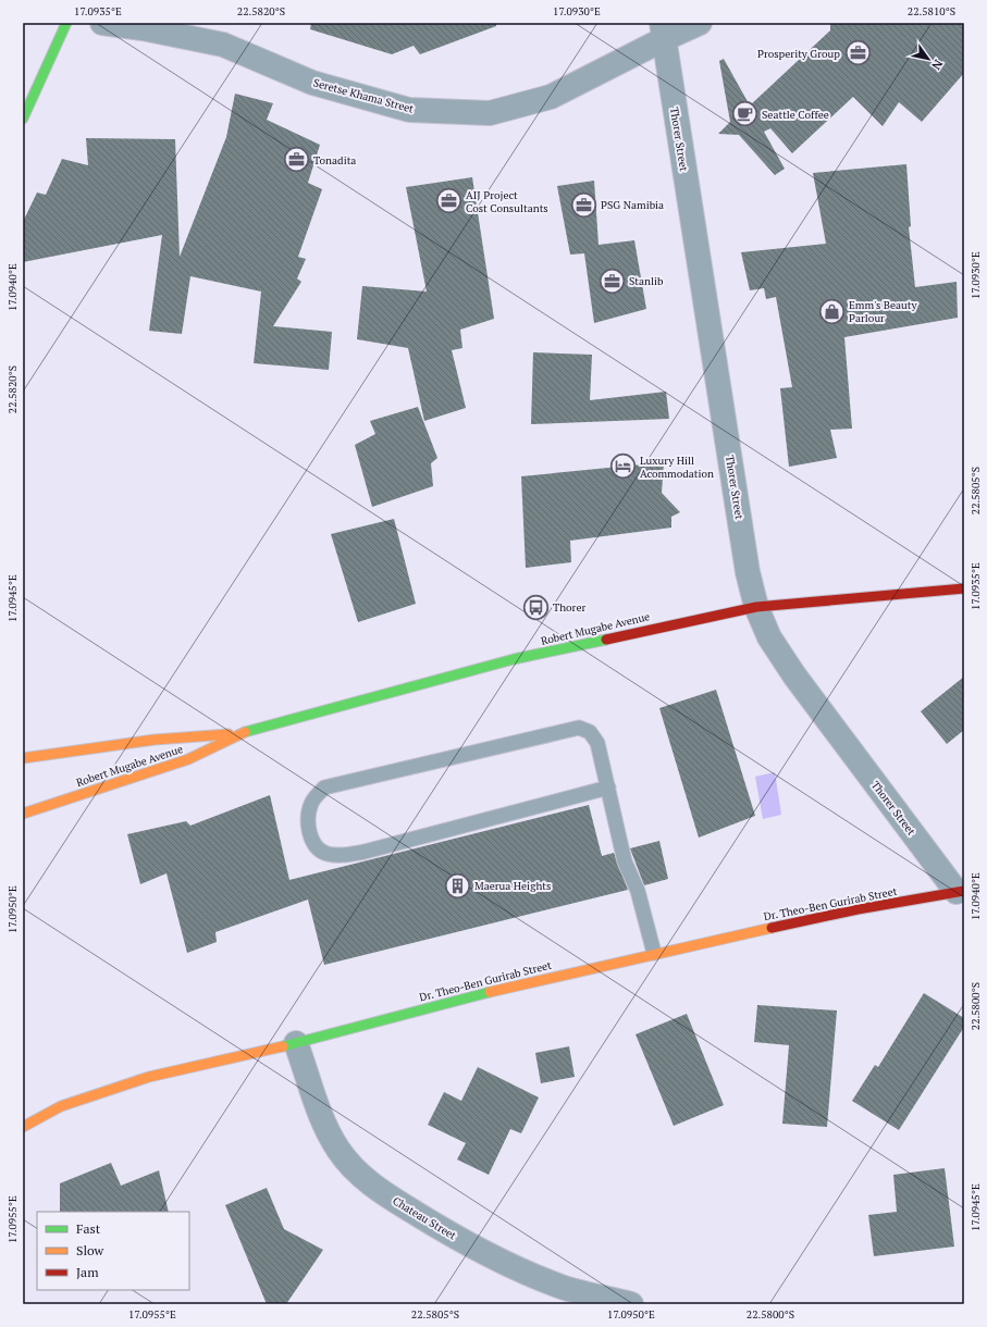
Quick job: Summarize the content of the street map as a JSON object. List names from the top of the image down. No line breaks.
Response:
{"streets":{"main road":["Robert Mugabe Avenue","Dr. Theo-Ben Gurirab Street"],"street":["Seretse Khama Street","Thorer Street","Chateau Street"]},"crossings":[["Seretse Khama Street","Thorer Street"],["Thorer Street","Robert Mugabe Avenue"],["Thorer Street","Dr. Theo-Ben Gurirab Street"],["Dr. Theo-Ben Gurirab Street","Chateau Street"]],"places":{"office":["Prosperity Group","Tonadita","AIJ Project Cost Consultants","PSG Namibia","Stanlib"],"cafe":["Seattle Coffee"],"shop":["Emm's Beauty Parlour"],"hotel":["Luxury Hill Acommodation"],"bus stop":["Thorer"],"building":["Maerua Heights"]},"legend":["Fast","Slow","Jam"],"north":"bottom right","coordinates":["17.0935°E","22.5820°S","17.0930°E","22.5810°S","17.0940°E","22.5805°S","17.0945°E","17.0950°E","22.5800°S","17.0955°E"]}
